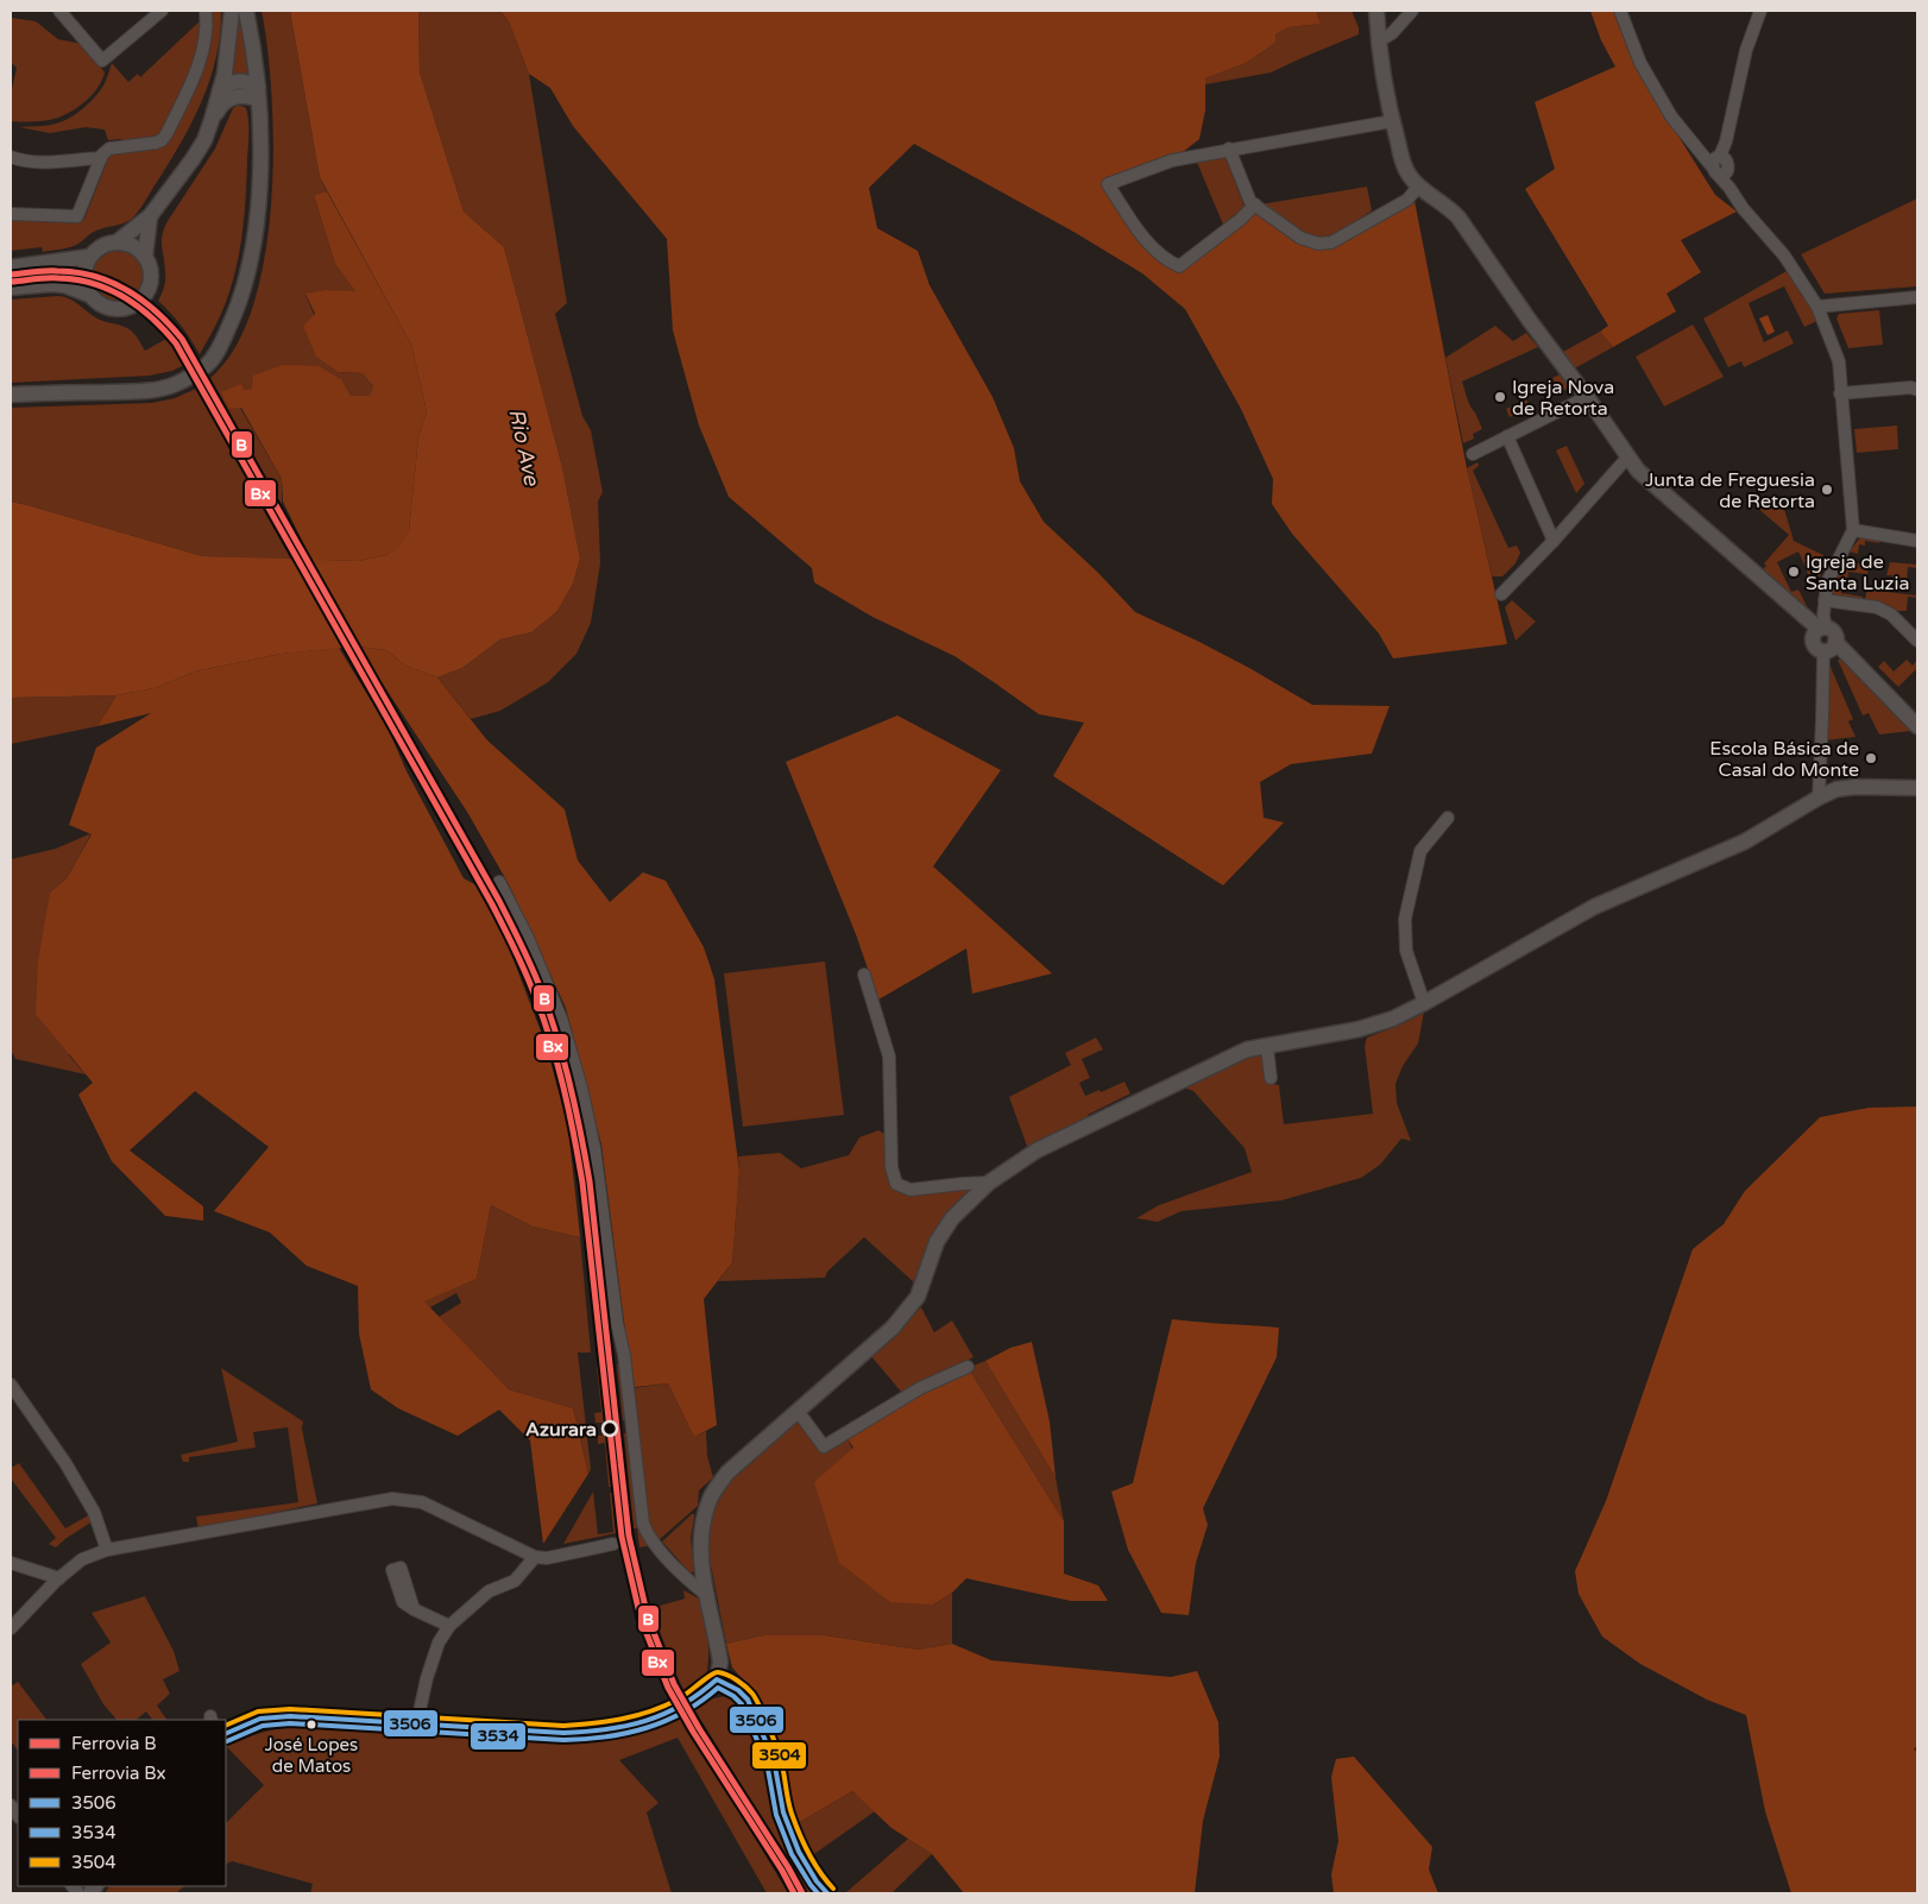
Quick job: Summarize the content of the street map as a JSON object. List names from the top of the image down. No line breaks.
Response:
{"water":["Rio Ave"],"places":["Igreja Nova de Retorta","Junta de Freguesia de Retorta","Igreja de Santa Luzia","Escola Básica de Casal do Monte","Azurara","José Lopes de Matos"],"lines":["rail line B","rail line Bx","transit line 3504","transit line 3506","transit line 3534"],"legend":["Ferrovia B","Ferrovia Bx","3506","3534","3504"]}
